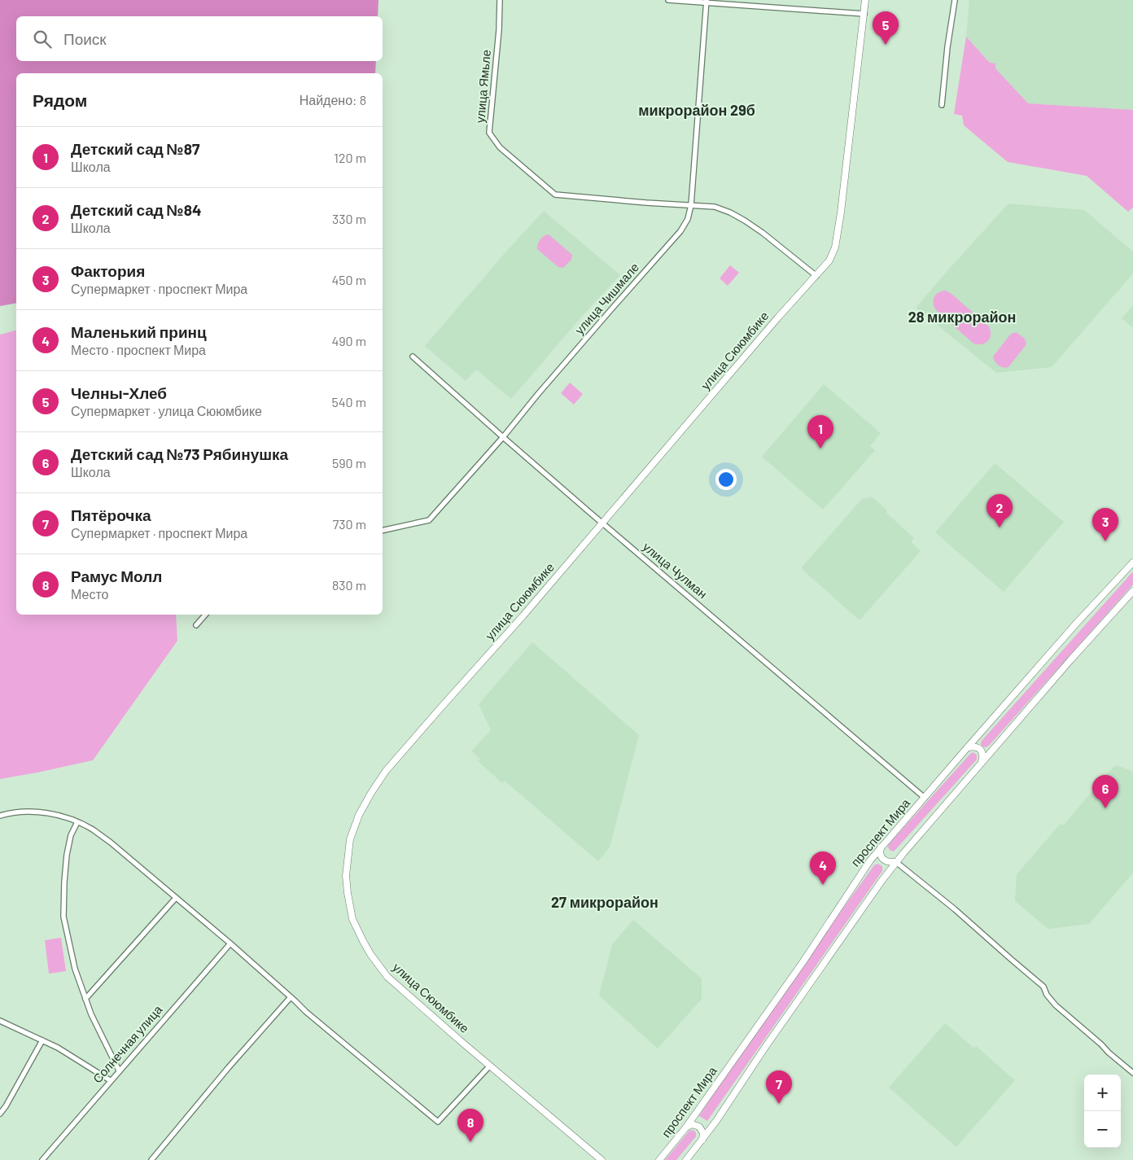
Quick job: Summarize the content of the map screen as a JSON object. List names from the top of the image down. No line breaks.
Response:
{"streets":{"main road":["улица Сююмбике","проспект Мира"],"street":["улица Ямьле","улица Чишмале","улица Чулман","Солнечная улица"]},"crossings":[["улица Ямьле","улица Чишмале"],["улица Чишмале","улица Чулман"],["улица Сююмбике","улица Чулман"],["улица Чулман","проспект Мира"]],"districts":["микрорайон 29б","28 микрорайон","27 микрорайон"],"page":{"pins":["5","1","2","3","6","4","7","8"],"search":"Поиск","heading":["Рядом","Найдено: 8"],"list":[{"mark":"1","name":"Детский сад №87","note":"Школа","value":"120 m"},{"mark":"2","name":"Детский сад №84","note":"Школа","value":"330 m"},{"mark":"3","name":"Фактория","note":"Супермаркет · проспект Мира","value":"450 m"},{"mark":"4","name":"Маленький принц","note":"Место · проспект Мира","value":"490 m"},{"mark":"5","name":"Челны-Хлеб","note":"Супермаркет · улица Сююмбике","value":"540 m"},{"mark":"6","name":"Детский сад №73 Рябинушка","note":"Школа","value":"590 m"},{"mark":"7","name":"Пятёрочка","note":"Супермаркет · проспект Мира","value":"730 m"},{"mark":"8","name":"Рамус Молл","note":"Место","value":"830 m"}],"map_buttons":["+","−"]}}
